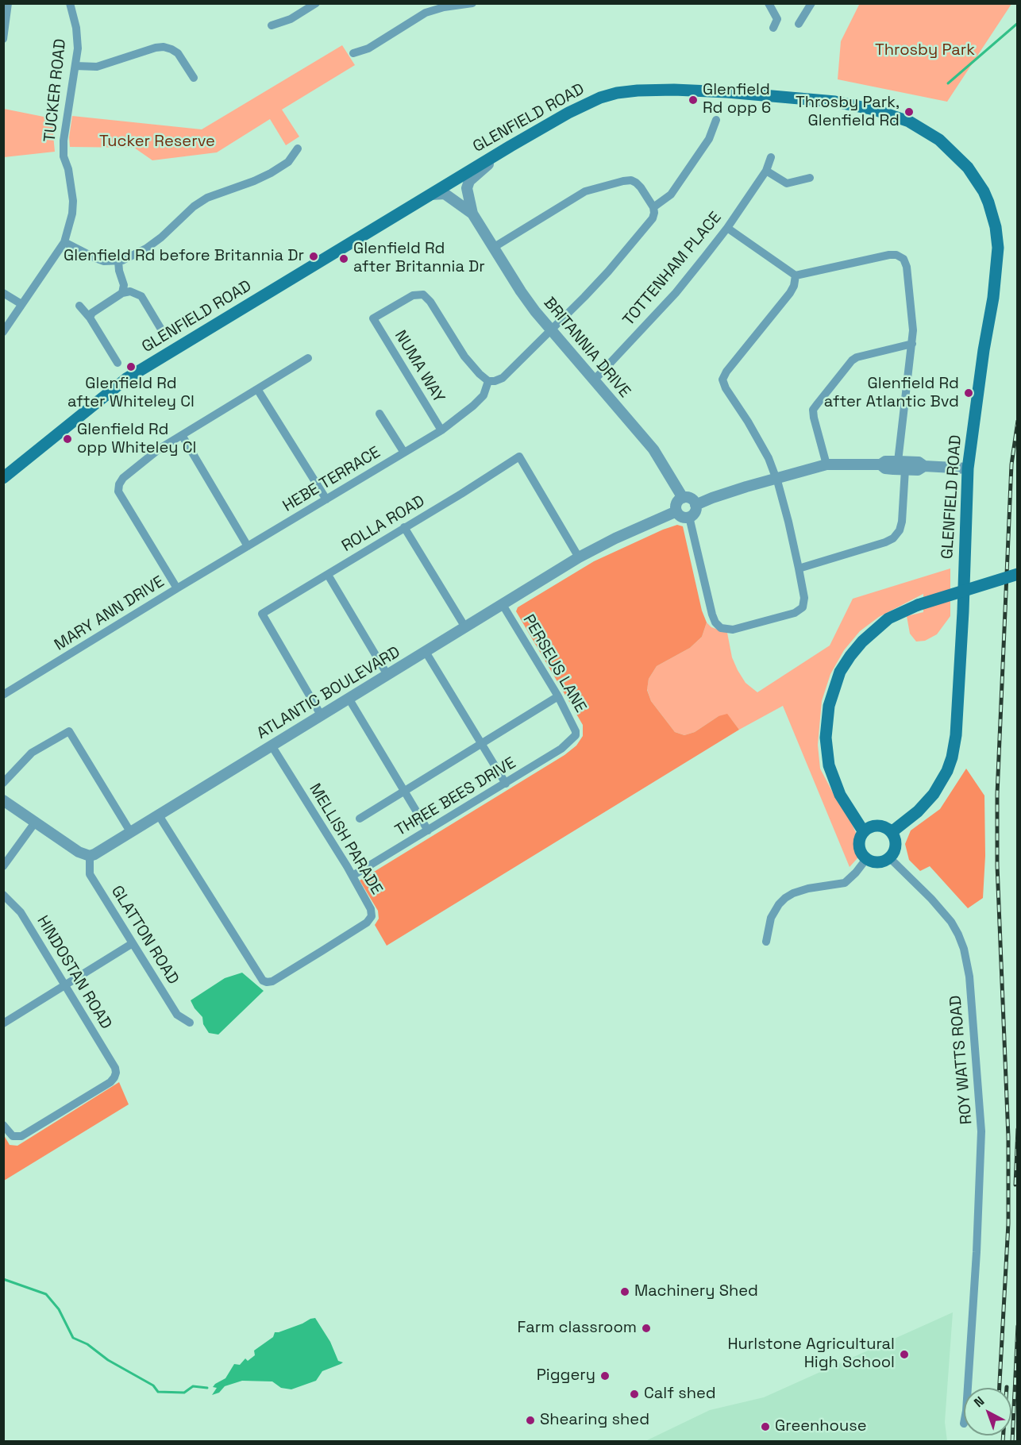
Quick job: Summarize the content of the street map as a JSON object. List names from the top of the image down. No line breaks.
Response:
{"streets":{"main road":["GLENFIELD ROAD"],"street":["TUCKER ROAD","TOTTENHAM PLACE","BRITANNIA DRIVE","NUMA WAY","HEBE TERRACE","ROLLA ROAD","MARY ANN DRIVE","PERSEUS LANE","ATLANTIC BOULEVARD","THREE BEES DRIVE","MELLISH PARADE","GLATTON ROAD","HINDOSTAN ROAD","ROY WATTS ROAD"]},"crossings":[["GLENFIELD ROAD","BRITANNIA DRIVE"],["GLENFIELD ROAD","ROY WATTS ROAD"],["TOTTENHAM PLACE","BRITANNIA DRIVE"],["BRITANNIA DRIVE","ATLANTIC BOULEVARD"],["NUMA WAY","HEBE TERRACE"],["HEBE TERRACE","MARY ANN DRIVE"],["ROLLA ROAD","ATLANTIC BOULEVARD"],["PERSEUS LANE","ATLANTIC BOULEVARD"],["PERSEUS LANE","THREE BEES DRIVE"],["ATLANTIC BOULEVARD","MELLISH PARADE"],["ATLANTIC BOULEVARD","GLATTON ROAD"],["THREE BEES DRIVE","MELLISH PARADE"]],"parks":["Throsby Park","Tucker Reserve"],"places":["Glenfield Rd opp 6","Throsby Park, Glenfield Rd","Glenfield Rd before Britannia Dr","Glenfield Rd after Britannia Dr","Glenfield Rd after Whiteley Cl","Glenfield Rd after Atlantic Bvd","Glenfield Rd opp Whiteley Cl","Machinery Shed","Farm classroom","Hurlstone Agricultural High School","Piggery","Calf shed","Shearing shed","Greenhouse"],"north":"top left"}
